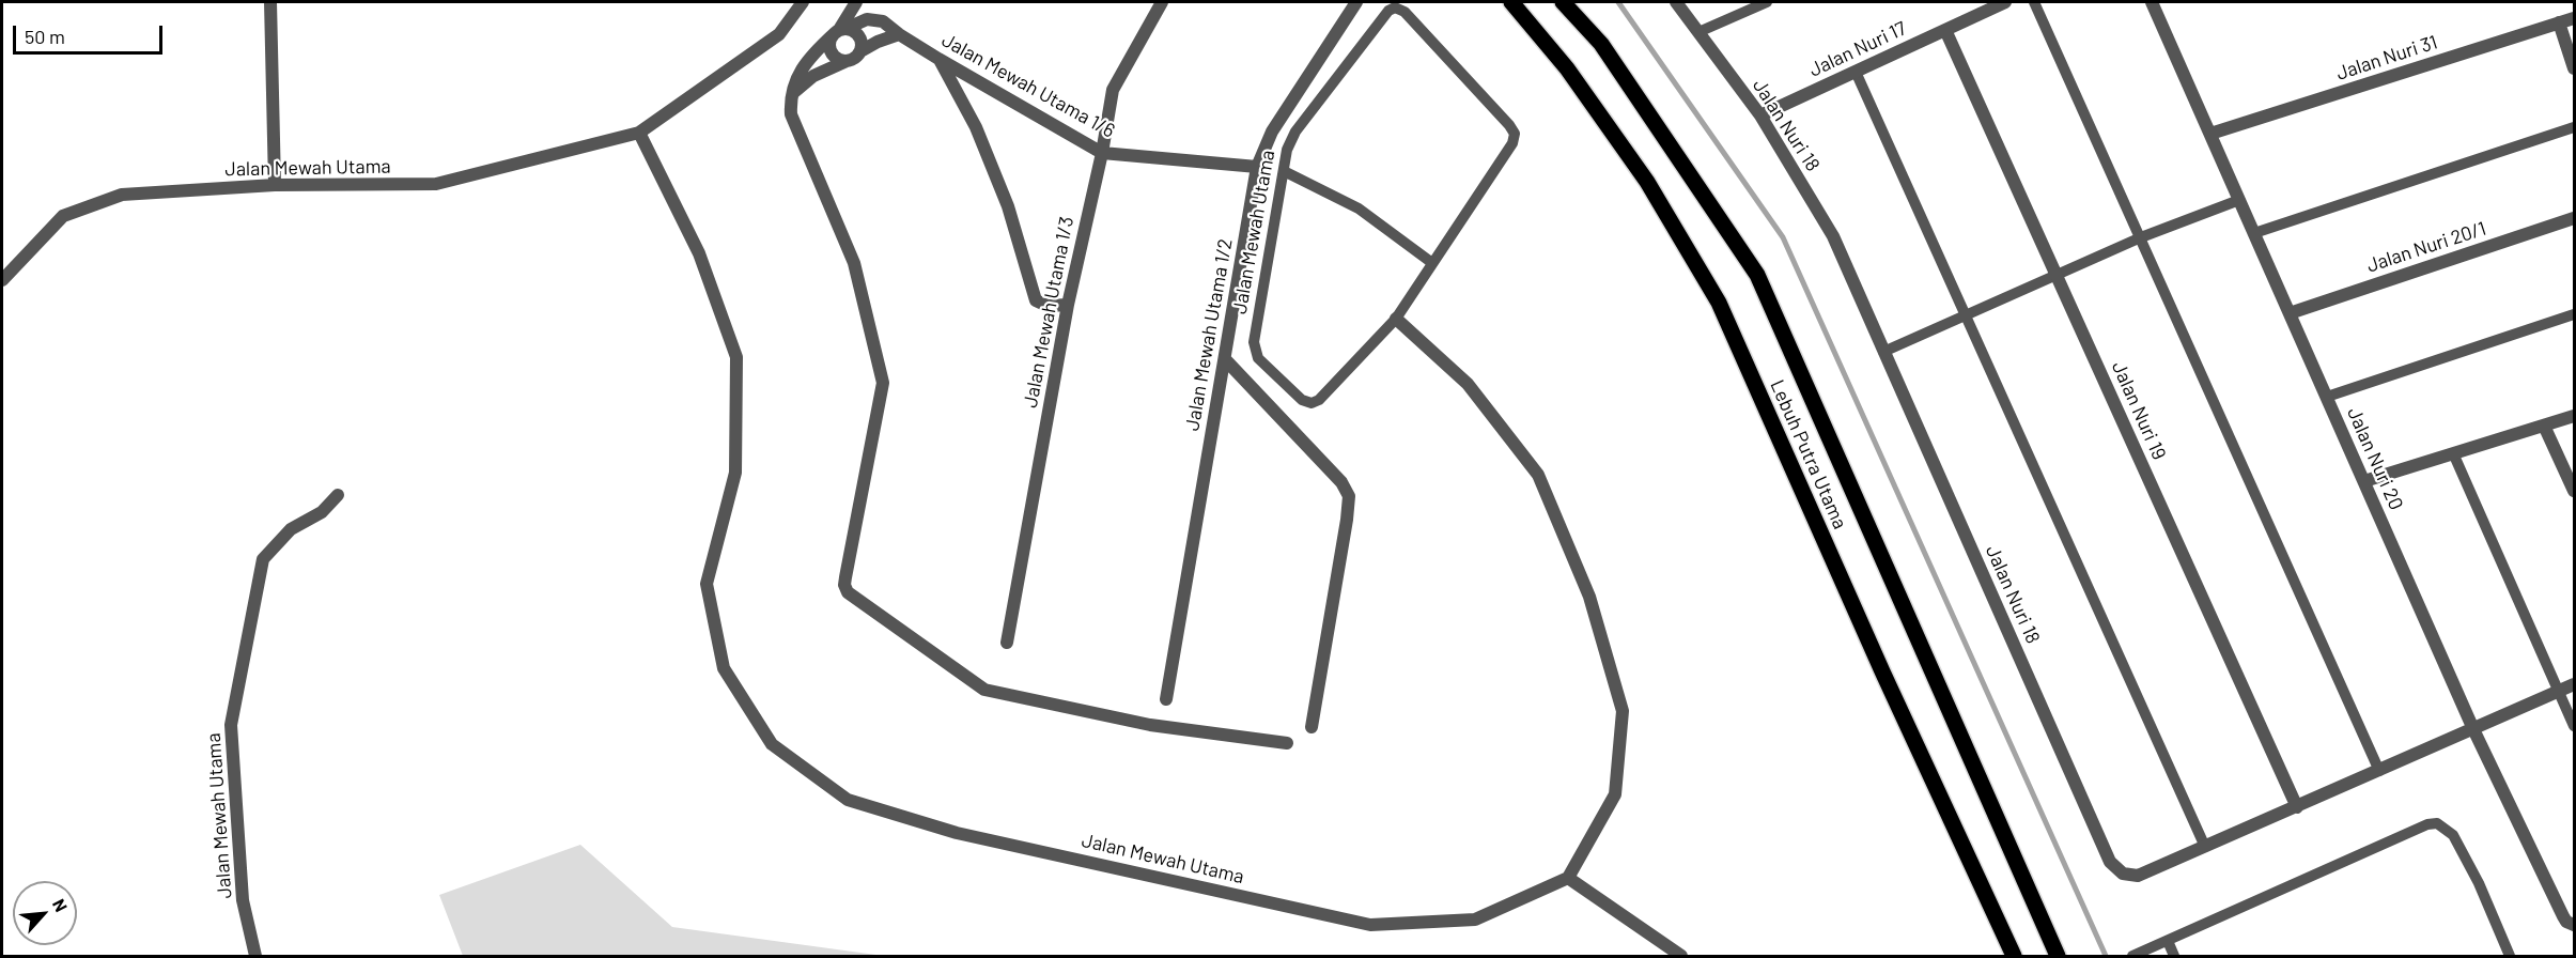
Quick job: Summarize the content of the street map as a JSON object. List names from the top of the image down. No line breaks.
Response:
{"streets":{"main road":["Lebuh Putra Utama"],"street":["Jalan Nuri 17","Jalan Nuri 31","Jalan Mewah Utama 1/6","Jalan Nuri 18","Jalan Mewah Utama","Jalan Nuri 20/1","Jalan Mewah Utama 1/3","Jalan Mewah Utama 1/2","Jalan Nuri 19","Jalan Nuri 20"]},"crossings":[["Jalan Nuri 17","Jalan Nuri 18"],["Jalan Nuri 17","Jalan Nuri 19"],["Jalan Nuri 31","Jalan Nuri 20"],["Jalan Mewah Utama 1/6","Jalan Mewah Utama 1/3"],["Jalan Mewah Utama 1/6","Jalan Mewah Utama 1/2"],["Jalan Nuri 18","Jalan Nuri 19"],["Jalan Nuri 18","Jalan Nuri 20"],["Jalan Nuri 20/1","Jalan Nuri 20"]],"scale_bar":"50 m","north":"top right"}
